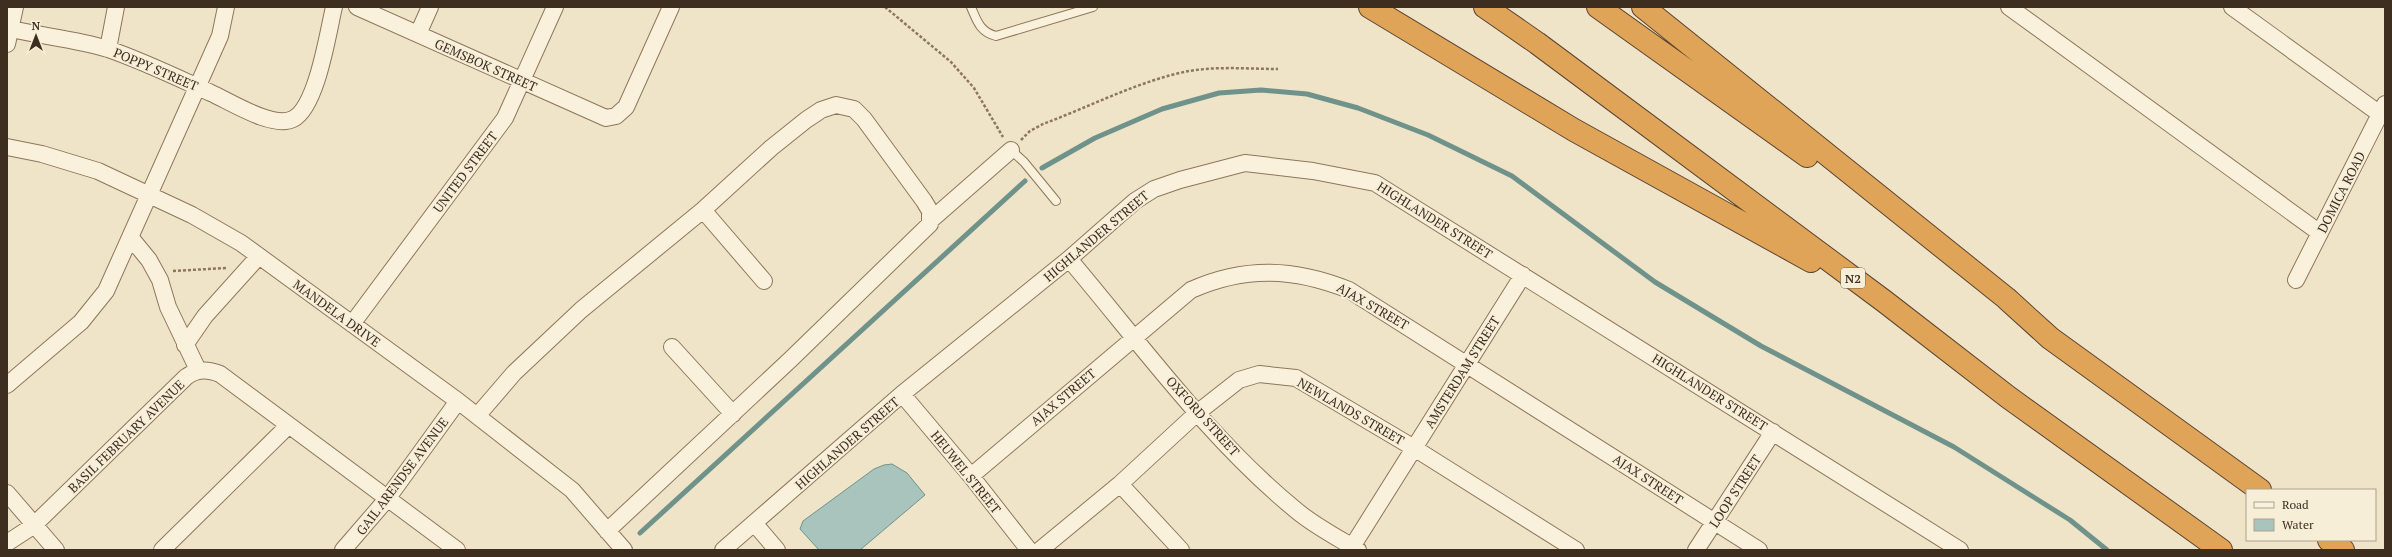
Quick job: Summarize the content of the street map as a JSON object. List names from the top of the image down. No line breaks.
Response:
{"streets":{"highway":["N2"],"street":["GEMSBOK STREET","POPPY STREET","UNITED STREET","DOMICA ROAD","HIGHLANDER STREET","AJAX STREET","MANDELA DRIVE","AMSTERDAM STREET","NEWLANDS STREET","OXFORD STREET","BASIL FEBRUARY AVENUE","HEUWEL STREET","GAIL ARENDSE AVENUE","LOOP STREET"]},"crossings":[["GEMSBOK STREET","UNITED STREET"],["UNITED STREET","MANDELA DRIVE"],["HIGHLANDER STREET","AMSTERDAM STREET"],["HIGHLANDER STREET","OXFORD STREET"],["HIGHLANDER STREET","HEUWEL STREET"],["HIGHLANDER STREET","LOOP STREET"],["AJAX STREET","AMSTERDAM STREET"],["AJAX STREET","OXFORD STREET"],["AJAX STREET","HEUWEL STREET"],["AJAX STREET","LOOP STREET"],["MANDELA DRIVE","GAIL ARENDSE AVENUE"],["AMSTERDAM STREET","NEWLANDS STREET"],["AMSTERDAM STREET","OXFORD STREET"],["NEWLANDS STREET","OXFORD STREET"],["BASIL FEBRUARY AVENUE","GAIL ARENDSE AVENUE"]],"legend":["Road","Water"],"north":"top"}
